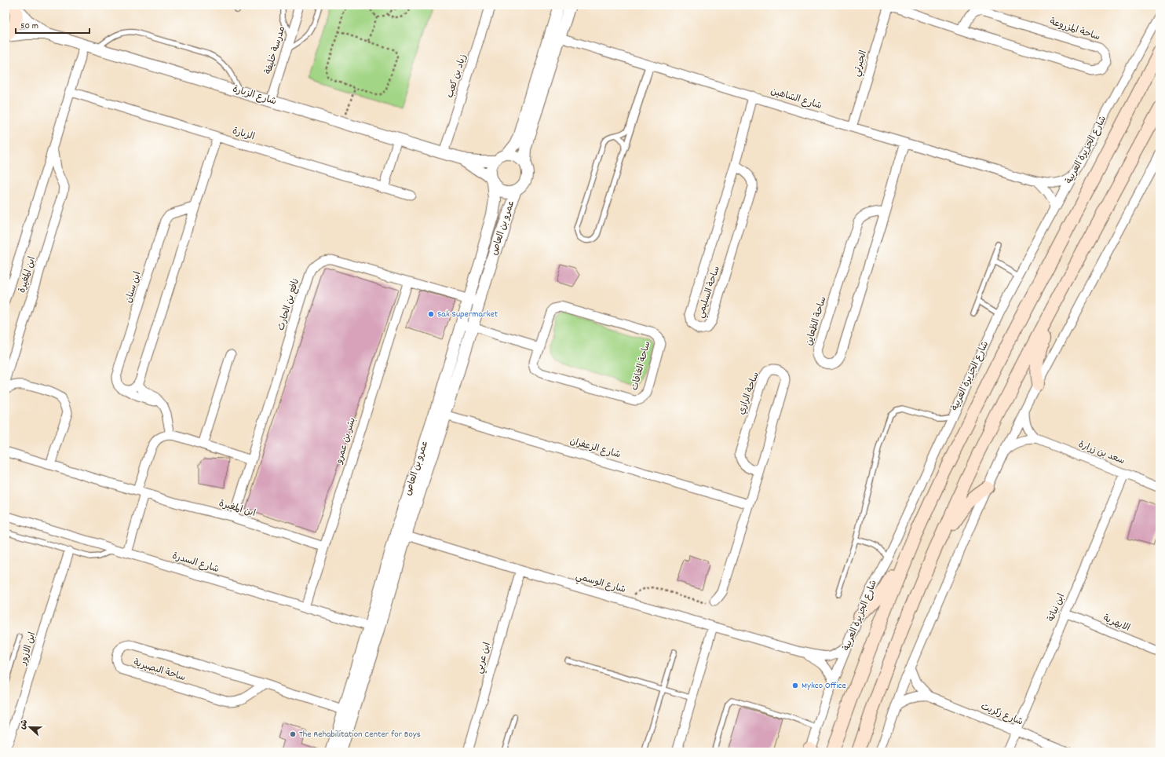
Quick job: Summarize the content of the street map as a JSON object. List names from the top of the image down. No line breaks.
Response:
{"streets":{"main road":["شارع الجزيرة العربية"],"street":["ساحة المزروعة","مدرسة خليفة","الجبرتي","زياد بن كعب","شارع الزبارة","شارع الشاهين","الزبارة","عمرو بن العاص","ابن المغيرة","ابن سنان","ساحة السليمي","نافع بن الحارث","ساحة الظعاين","ساحة الغافات","ساحة الرازي","بشر بن عمرو","شارع الزعفران","سعد بن زرارة","شارع السدرة","شارع الوسمي","ابن نباتة","الابهرية","ابن الازور","ابن عربي","ساحة البصيرية","شارع زكريت"]},"crossings":[["ساحة المزروعة","الجبرتي"],["مدرسة خليفة","شارع الزبارة"],["الجبرتي","شارع الشاهين"],["زياد بن كعب","شارع الزبارة"],["شارع الزبارة","عمرو بن العاص"],["شارع الزبارة","ابن المغيرة"],["شارع الشاهين","شارع الجزيرة العربية"],["شارع الشاهين","ساحة السليمي"],["شارع الشاهين","ساحة الظعاين"],["الزبارة","ابن المغيرة"],["شارع الجزيرة العربية","شارع الوسمي"],["عمرو بن العاص","نافع بن الحارث"],["عمرو بن العاص","شارع الزعفران"],["عمرو بن العاص","شارع السدرة"],["عمرو بن العاص","شارع الوسمي"],["عمرو بن العاص","ساحة البصيرية"],["ابن المغيرة","نافع بن الحارث"],["ابن المغيرة","بشر بن عمرو"],["نافع بن الحارث","بشر بن عمرو"],["ساحة الرازي","شارع الزعفران"],["بشر بن عمرو","شارع السدرة"],["سعد بن زرارة","ابن نباتة"],["شارع الوسمي","ابن عربي"],["ابن نباتة","الابهرية"],["ابن نباتة","شارع زكريت"]],"places":["Sak Supermarket","Mykco Office","The Rehabilitation Center for Boys"],"scale_bar":"50 m","north":"left"}
